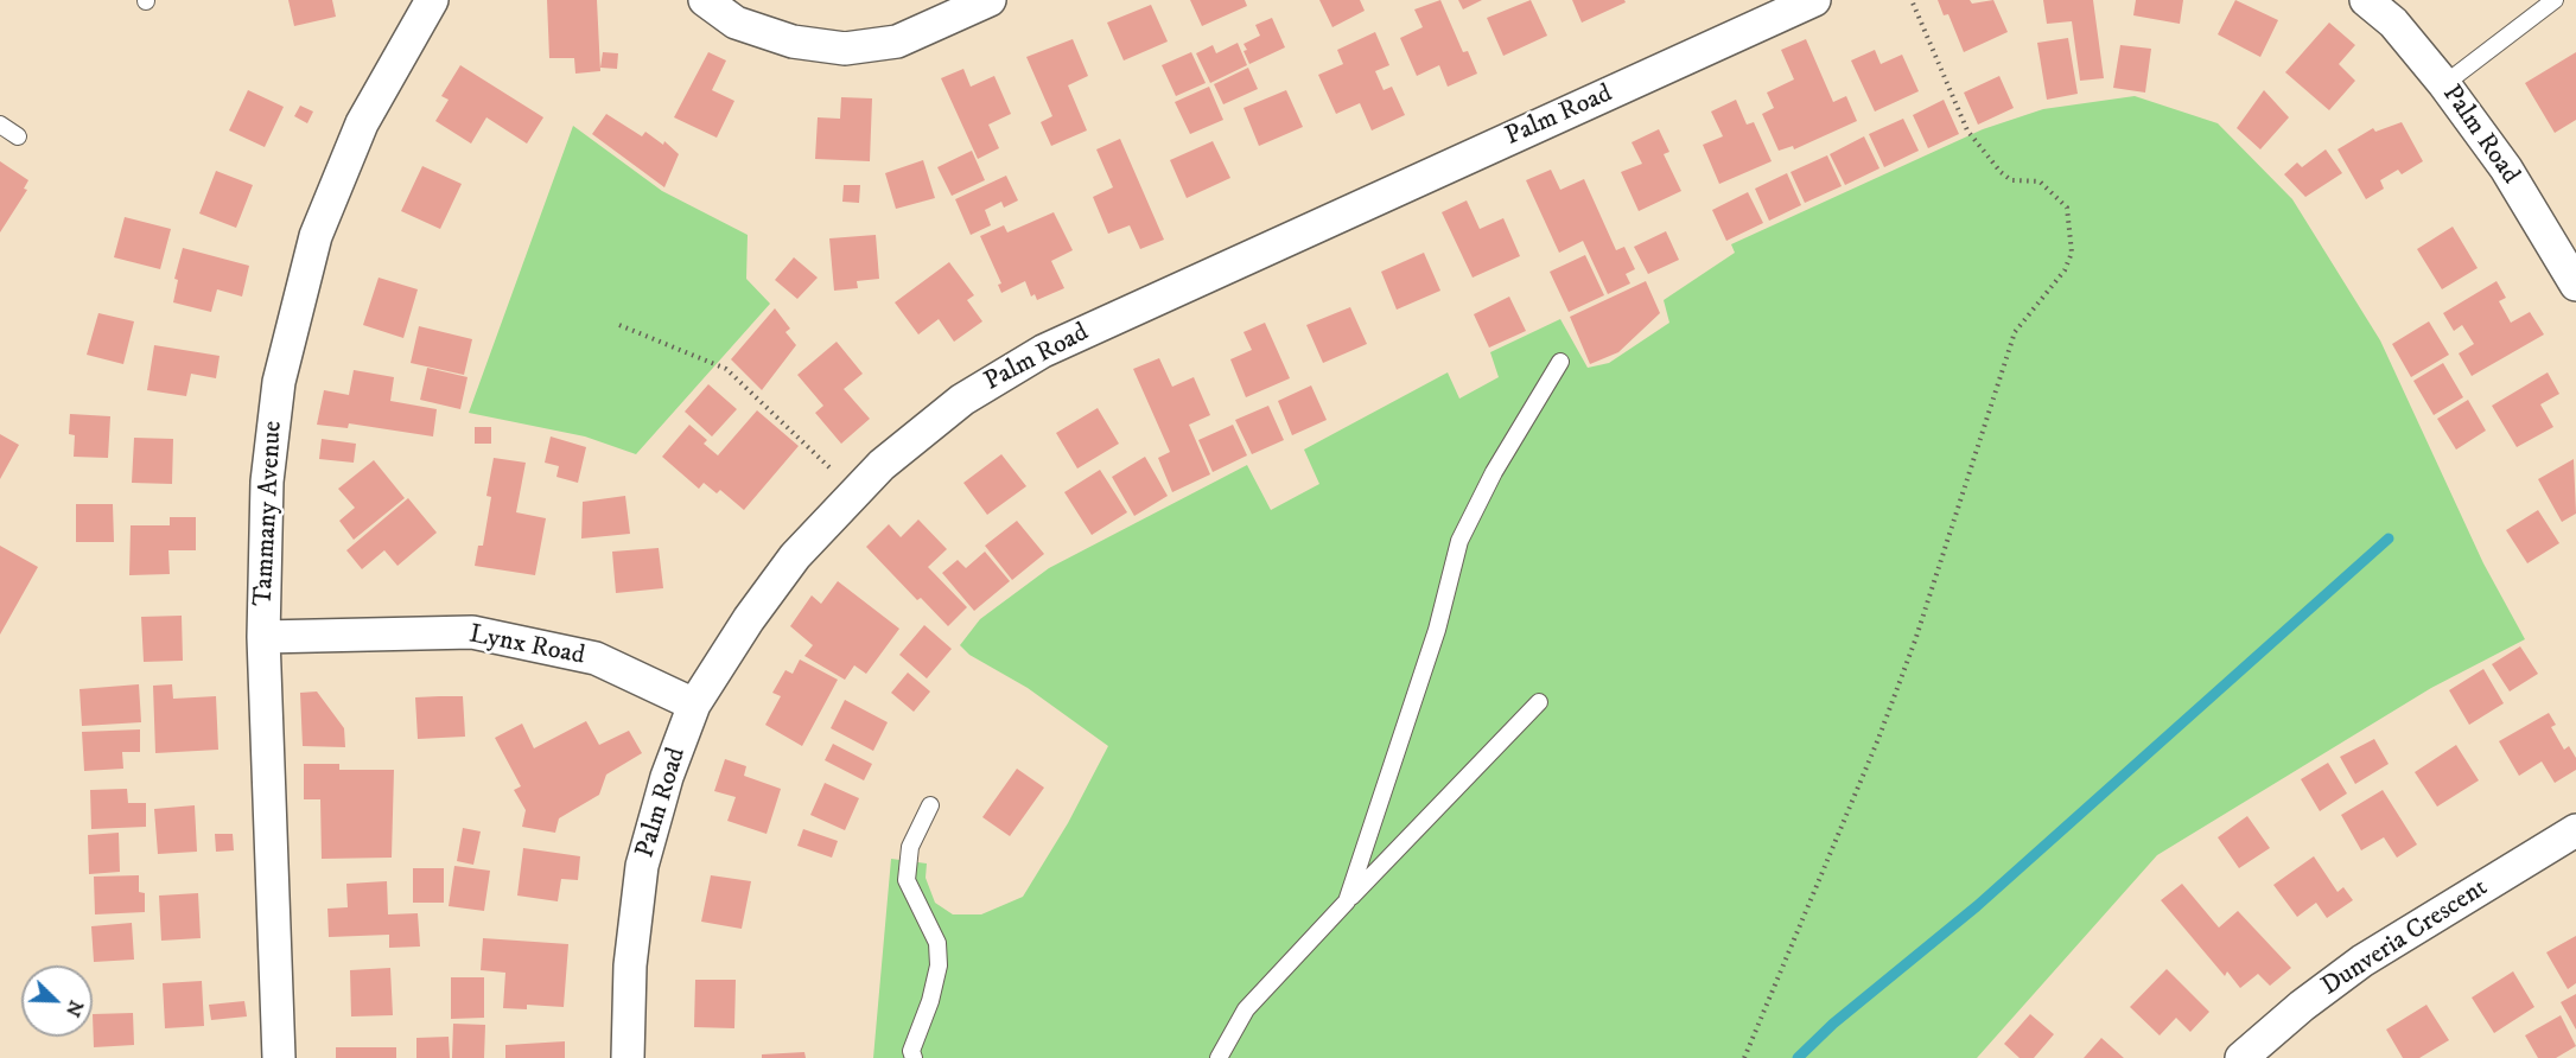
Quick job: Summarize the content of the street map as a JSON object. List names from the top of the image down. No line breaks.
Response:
{"streets":{"street":["Palm Road","Tammany Avenue","Lynx Road","Dunveria Crescent"]},"crossings":[["Palm Road","Lynx Road"],["Tammany Avenue","Lynx Road"]],"north":"bottom right"}
